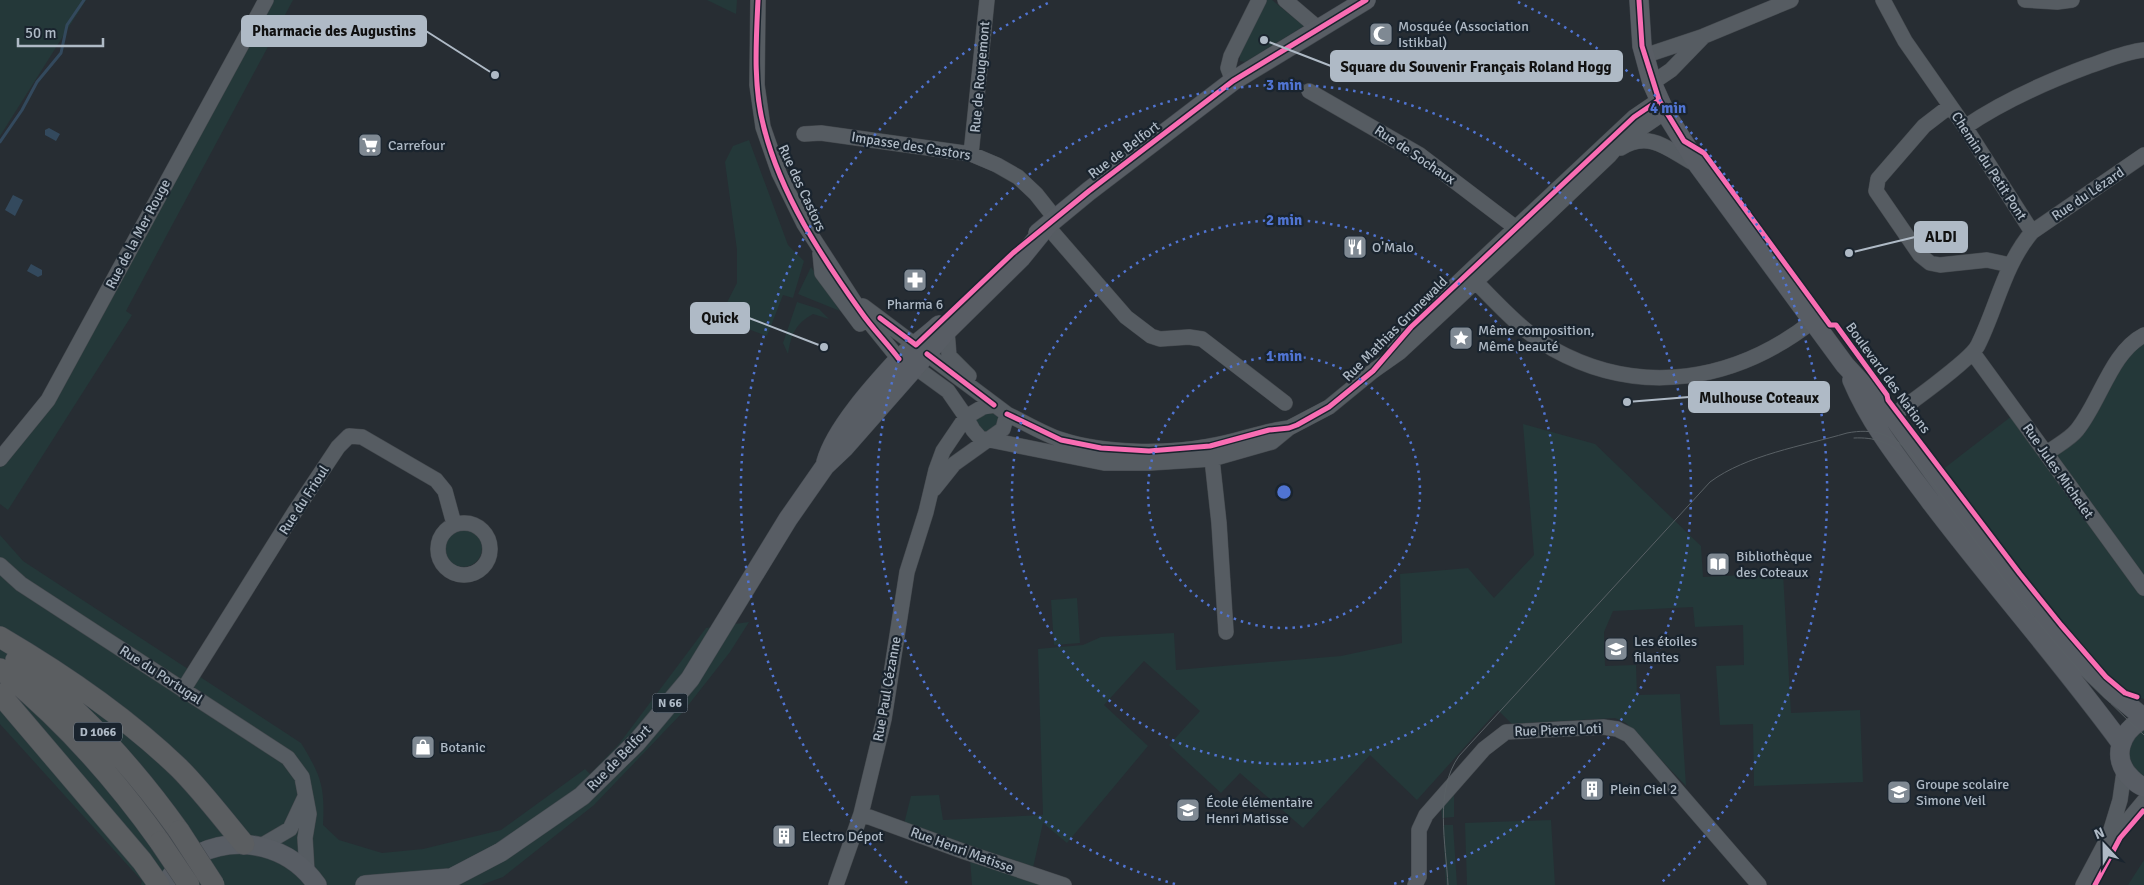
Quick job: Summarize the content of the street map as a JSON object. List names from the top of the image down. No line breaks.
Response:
{"streets":{"highway":["D 1066"],"main road":["Rue de Belfort","Boulevard des Nations","N 66"],"street":["Rue de Rougemont","Impasse des Castors","Rue de Sochaux","Chemin du Petit Pont","Rue des Castors","Rue du Lézard","Rue de la Mer Rouge","Rue Mathias Grunewald","Rue Jules Michelet","Rue du Frioul","Rue du Portugal","Rue Paul Cézanne","Rue Pierre Loti","Rue Henri Matisse"]},"crossings":[["Rue de Rougemont","Impasse des Castors"],["Impasse des Castors","Rue de Belfort"],["Rue de Belfort","Rue des Castors"],["Rue de Sochaux","Rue Mathias Grunewald"],["Chemin du Petit Pont","Rue du Lézard"],["Chemin du Petit Pont","Boulevard des Nations"],["Chemin du Petit Pont","Rue Jules Michelet"],["Rue Mathias Grunewald","Boulevard des Nations"],["Rue Mathias Grunewald","Rue Paul Cézanne"],["Rue du Frioul","Rue du Portugal"],["Rue Paul Cézanne","Rue Henri Matisse"]],"places":{"mosque":["Mosquée (Association Istikbal)"],"other":["Square du Souvenir Français Roland Hogg","Pharmacie des Augustins","ALDI","Quick","Mulhouse Coteaux"],"supermarket":["Carrefour"],"restaurant":["O'Malo"],"pharmacy":["Pharma 6"],"place":["Même composition, Même beauté"],"library":["Bibliothèque des Coteaux"],"school or university":["Les étoiles filantes","Groupe scolaire Simone Veil","École élémentaire Henri Matisse"],"shop":["Botanic"],"building":["Plein Ciel 2","Electro Dépot"]},"scale_bar":"50 m","north":"top","rings":["3 min","4 min","2 min","1 min"]}
